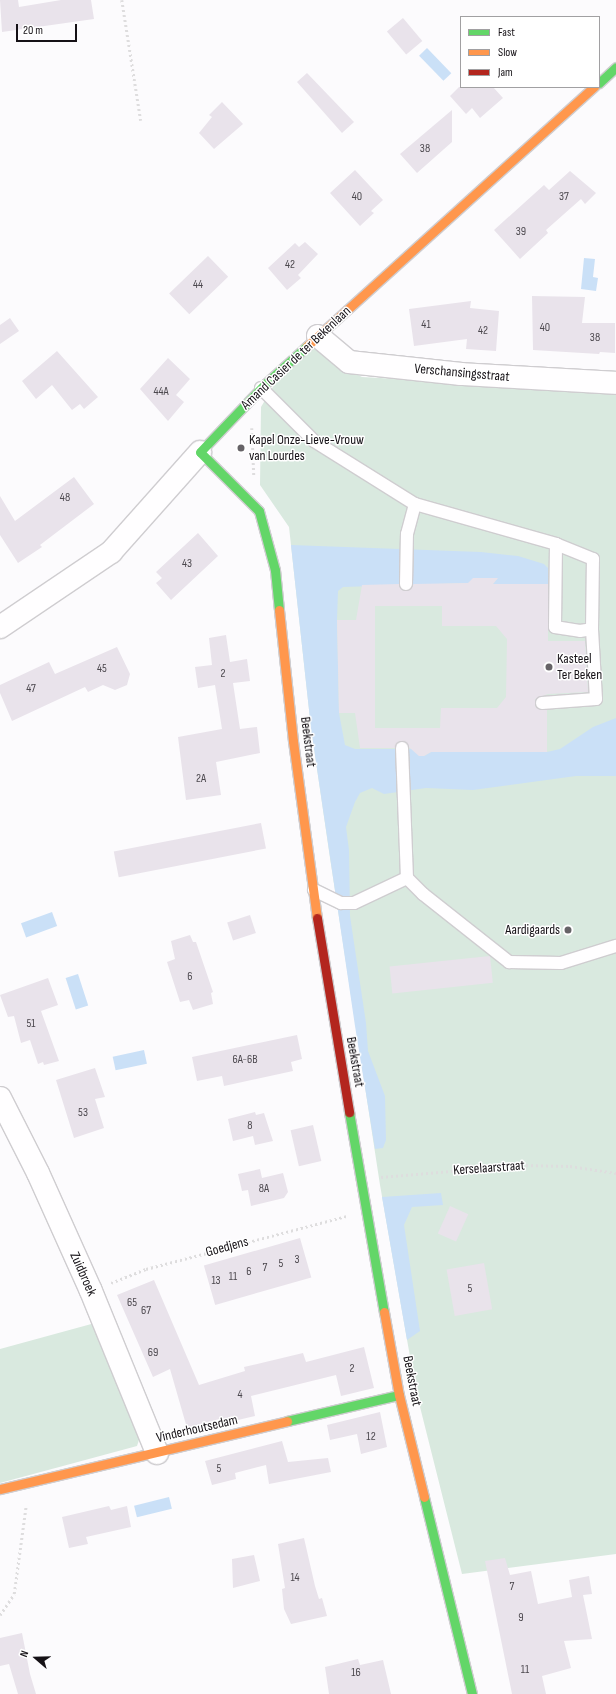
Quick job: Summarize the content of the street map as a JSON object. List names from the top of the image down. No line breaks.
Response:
{"streets":{"street":["Amand Casier de ter Bekenlaan","Verschansingsstraat","Beekstraat","Zuidbroek","Vinderhoutsedam"],"path":["Kerselaarstraat","Goedjens"]},"crossings":[["Amand Casier de ter Bekenlaan","Verschansingsstraat"],["Amand Casier de ter Bekenlaan","Beekstraat"],["Beekstraat","Kerselaarstraat"],["Beekstraat","Goedjens"],["Beekstraat","Vinderhoutsedam"],["Goedjens","Zuidbroek"],["Zuidbroek","Vinderhoutsedam"]],"places":["Kapel Onze-Lieve-Vrouw van Lourdes","Kasteel Ter Beken","Aardigaards"],"house_numbers":["38","40","37","39","42","44","41","40","42","38","44A","48","43","45","2","47","2A","6","51","6A-6B","53","8","8A","3","5","7","6","11","13","5","65","67","69","2","4","12","5","14","7","9","11","16"],"legend":["Fast","Slow","Jam"],"scale_bar":"20 m","north":"left"}
